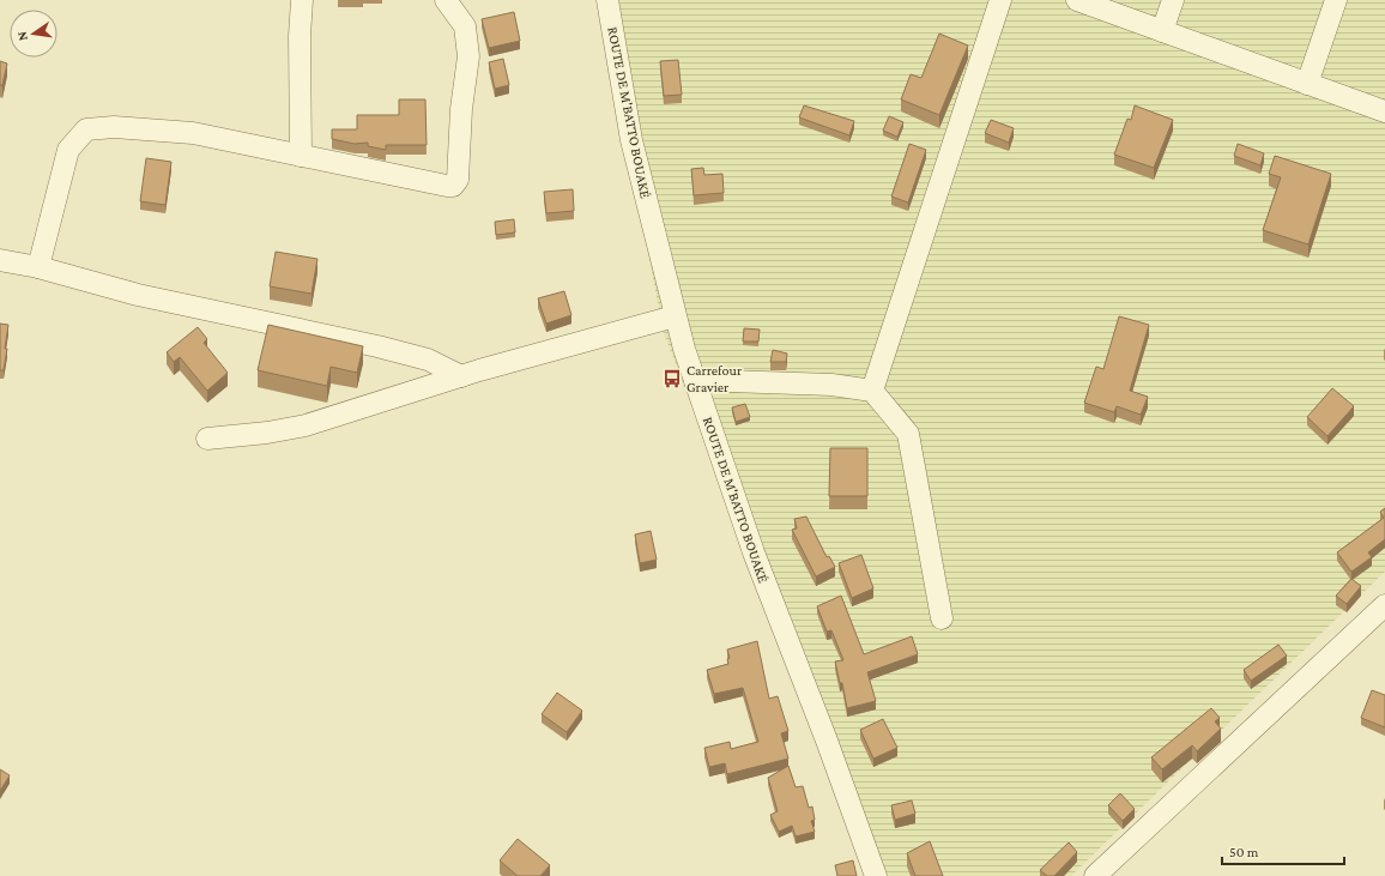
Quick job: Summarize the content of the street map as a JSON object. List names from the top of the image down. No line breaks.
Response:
{"streets":{"street":["ROUTE DE M'BATTO BOUAKÉ"]},"places":{"bus stop":["Carrefour Gravier"]},"scale_bar":"50 m","north":"left"}
